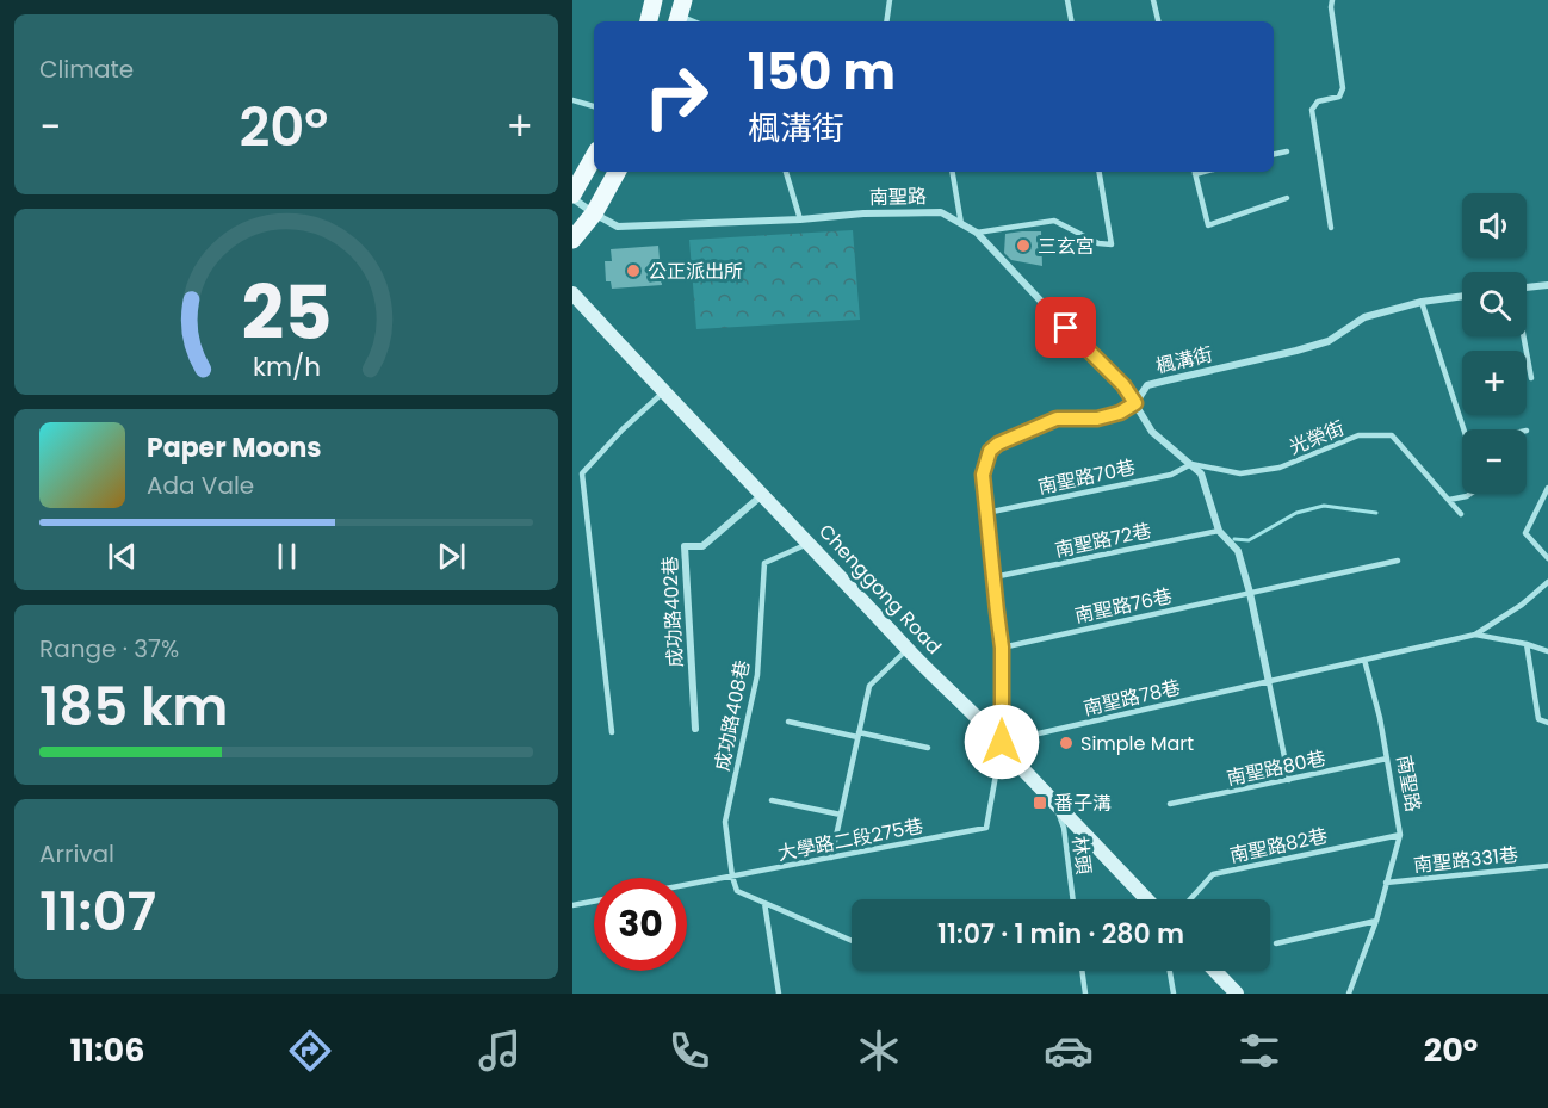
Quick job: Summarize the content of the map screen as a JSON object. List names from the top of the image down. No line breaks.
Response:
{"streets":{"main road":["Chenggong Road"],"street":["南聖路","楓溝街","成功路402巷"],"lane":["光榮街","南聖路70巷","南聖路72巷","南聖路76巷","南聖路78巷","成功路408巷","南聖路80巷","大學路二段275巷","南聖路82巷","林頭","南聖路331巷"]},"crossings":[["南聖路","楓溝街"],["南聖路","光榮街"],["南聖路","南聖路70巷"],["南聖路","南聖路72巷"],["南聖路","南聖路76巷"],["南聖路","南聖路78巷"],["南聖路","南聖路80巷"],["南聖路","南聖路82巷"],["南聖路","南聖路331巷"],["楓溝街","南聖路70巷"],["楓溝街","南聖路72巷"],["楓溝街","Chenggong Road"],["楓溝街","南聖路76巷"],["楓溝街","南聖路78巷"],["楓溝街","大學路二段275巷"],["光榮街","南聖路70巷"],["Chenggong Road","成功路402巷"],["Chenggong Road","南聖路78巷"],["Chenggong Road","成功路408巷"],["Chenggong Road","大學路二段275巷"],["Chenggong Road","林頭"],["南聖路78巷","大學路二段275巷"],["成功路408巷","大學路二段275巷"]],"places":{"other":["三玄宮","公正派出所","Simple Mart"],"transit":["番子溝"]},"page":{"tile":["Climate",["Range · 37%","185 km"],["Arrival","11:07"]],"turn":["150 m","楓溝街"],"heat":["−","20°","+"],"map_buttons":["+","−"],"song":["Paper Moons","Ada Vale"],"limit":"30","trip":"11:07 · 1 min · 280 m","tabs":["11:06","20°"],"gauge":["25","km/h"]}}
